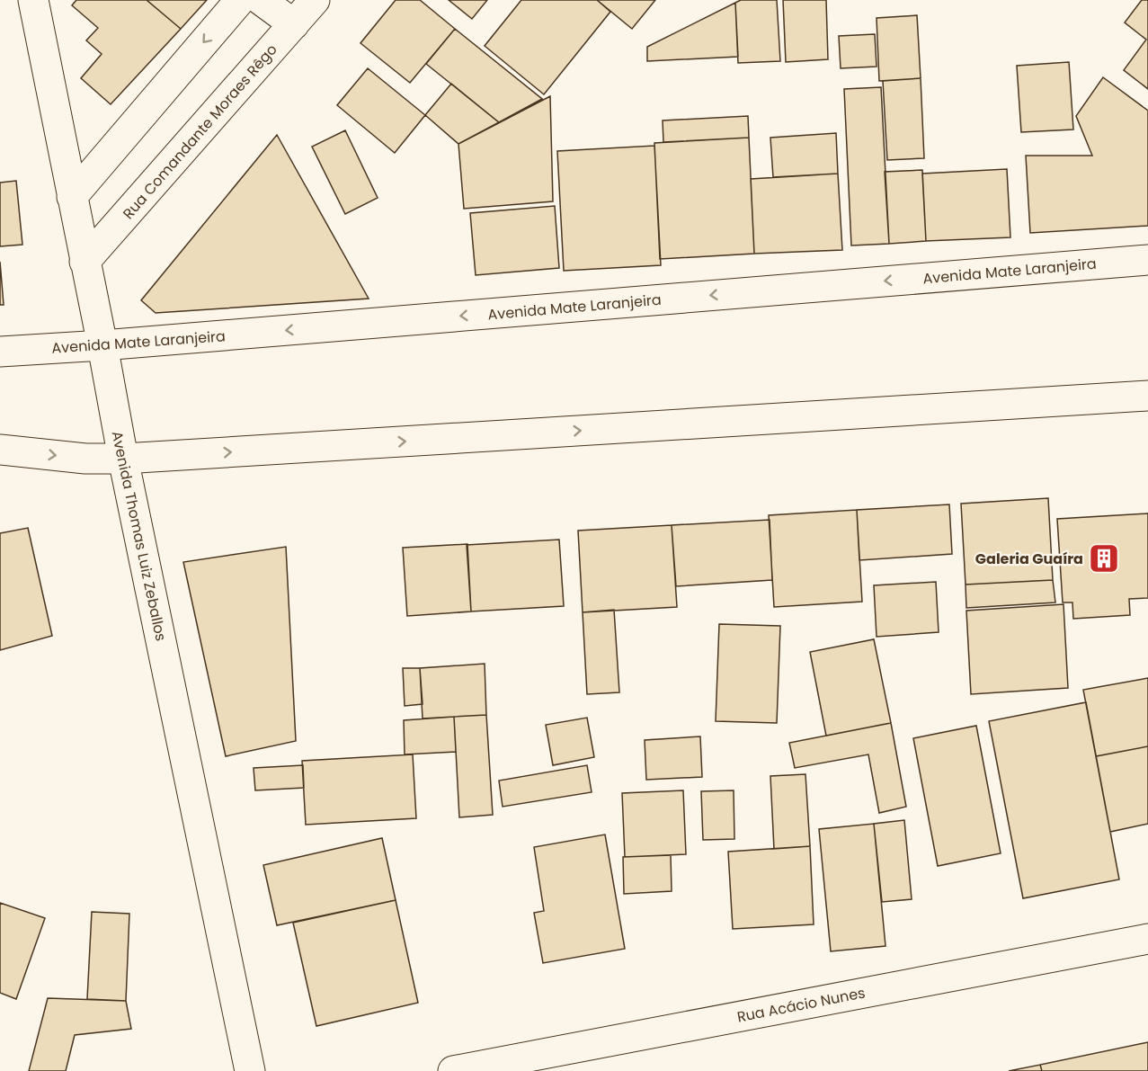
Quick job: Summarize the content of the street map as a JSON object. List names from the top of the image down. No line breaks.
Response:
{"streets":{"street":["Rua Comandante Moraes Rêgo","Avenida Mate Laranjeira","Avenida Thomas Luiz Zeballos","Rua Acácio Nunes"]},"crossings":[["Rua Comandante Moraes Rêgo","Avenida Thomas Luiz Zeballos"],["Avenida Mate Laranjeira","Avenida Thomas Luiz Zeballos"]],"places":{"building":["Galeria Guaíra"]}}
